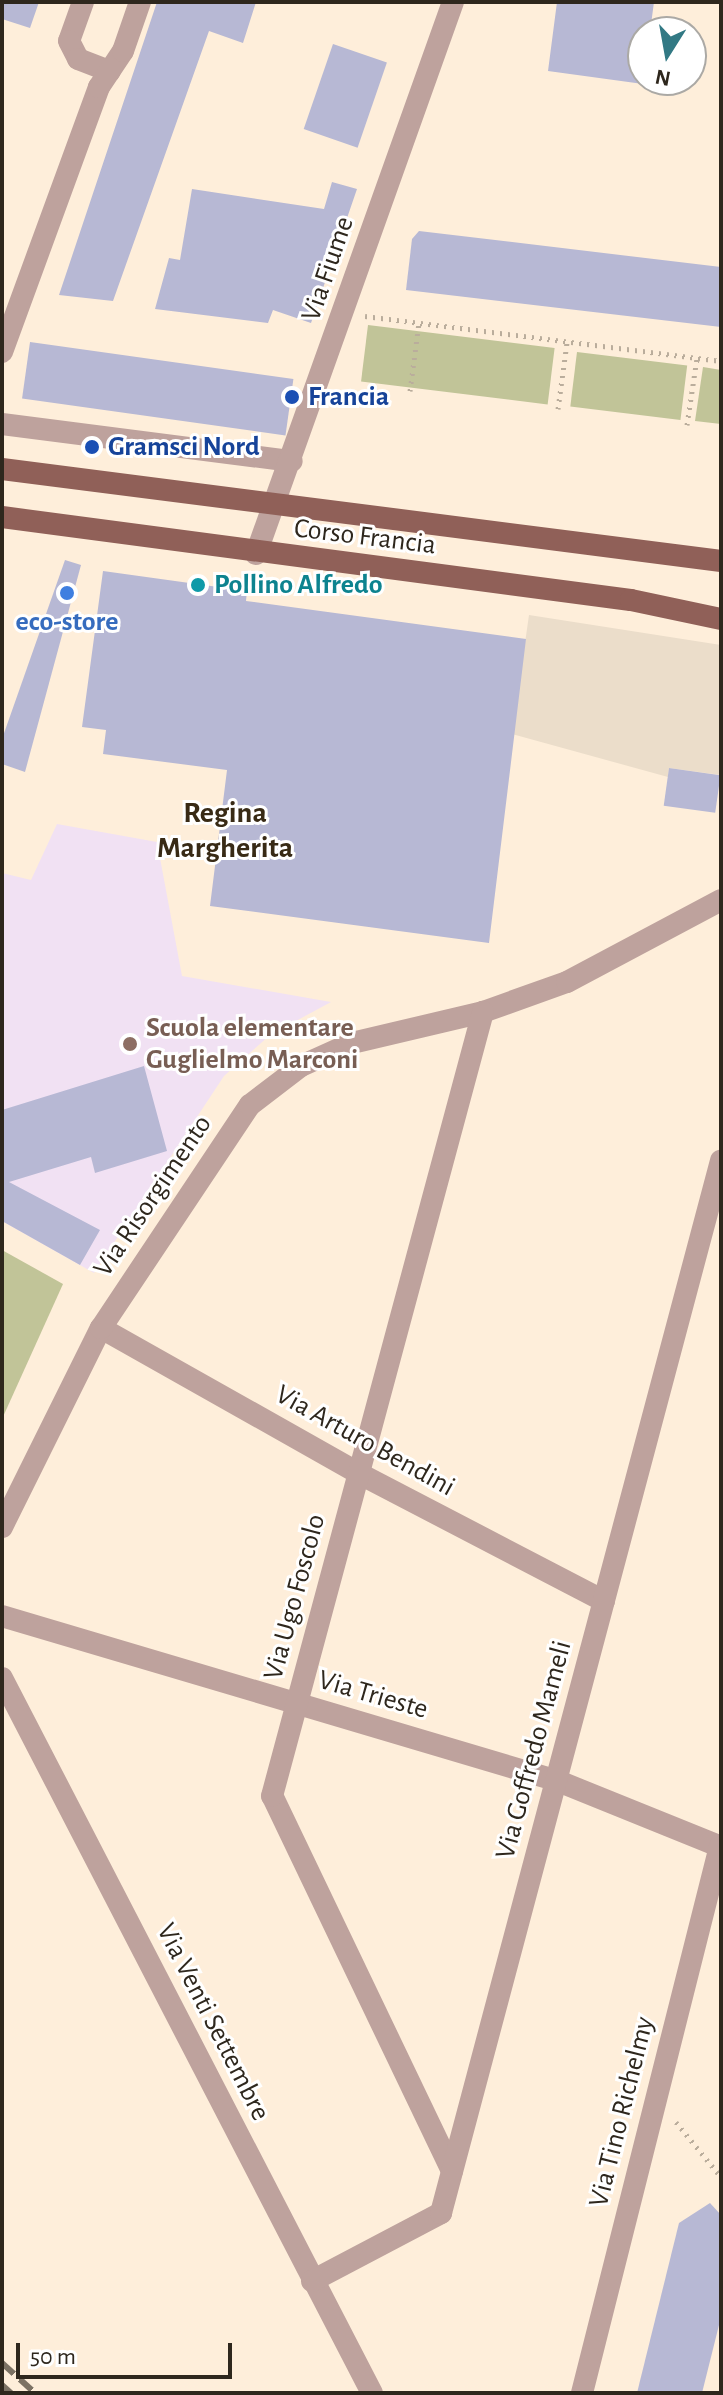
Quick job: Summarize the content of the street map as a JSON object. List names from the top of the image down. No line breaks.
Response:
{"streets":{"main road":["Corso Francia"],"street":["Via Fiume","Via Risorgimento","Via Arturo Bendini","Via Ugo Foscolo","Via Trieste","Via Goffredo Mameli","Via Venti Settembre","Via Tino Richelmy"]},"crossings":[["Via Fiume","Corso Francia"],["Via Risorgimento","Via Arturo Bendini"],["Via Risorgimento","Via Ugo Foscolo"],["Via Arturo Bendini","Via Ugo Foscolo"],["Via Arturo Bendini","Via Goffredo Mameli"],["Via Ugo Foscolo","Via Trieste"],["Via Ugo Foscolo","Via Goffredo Mameli"],["Via Trieste","Via Goffredo Mameli"],["Via Trieste","Via Tino Richelmy"],["Via Goffredo Mameli","Via Venti Settembre"]],"districts":["Regina Margherita"],"places":["Francia","Gramsci Nord","Pollino Alfredo","eco-store","Scuola elementare Guglielmo Marconi"],"scale_bar":"50 m","north":"bottom"}
